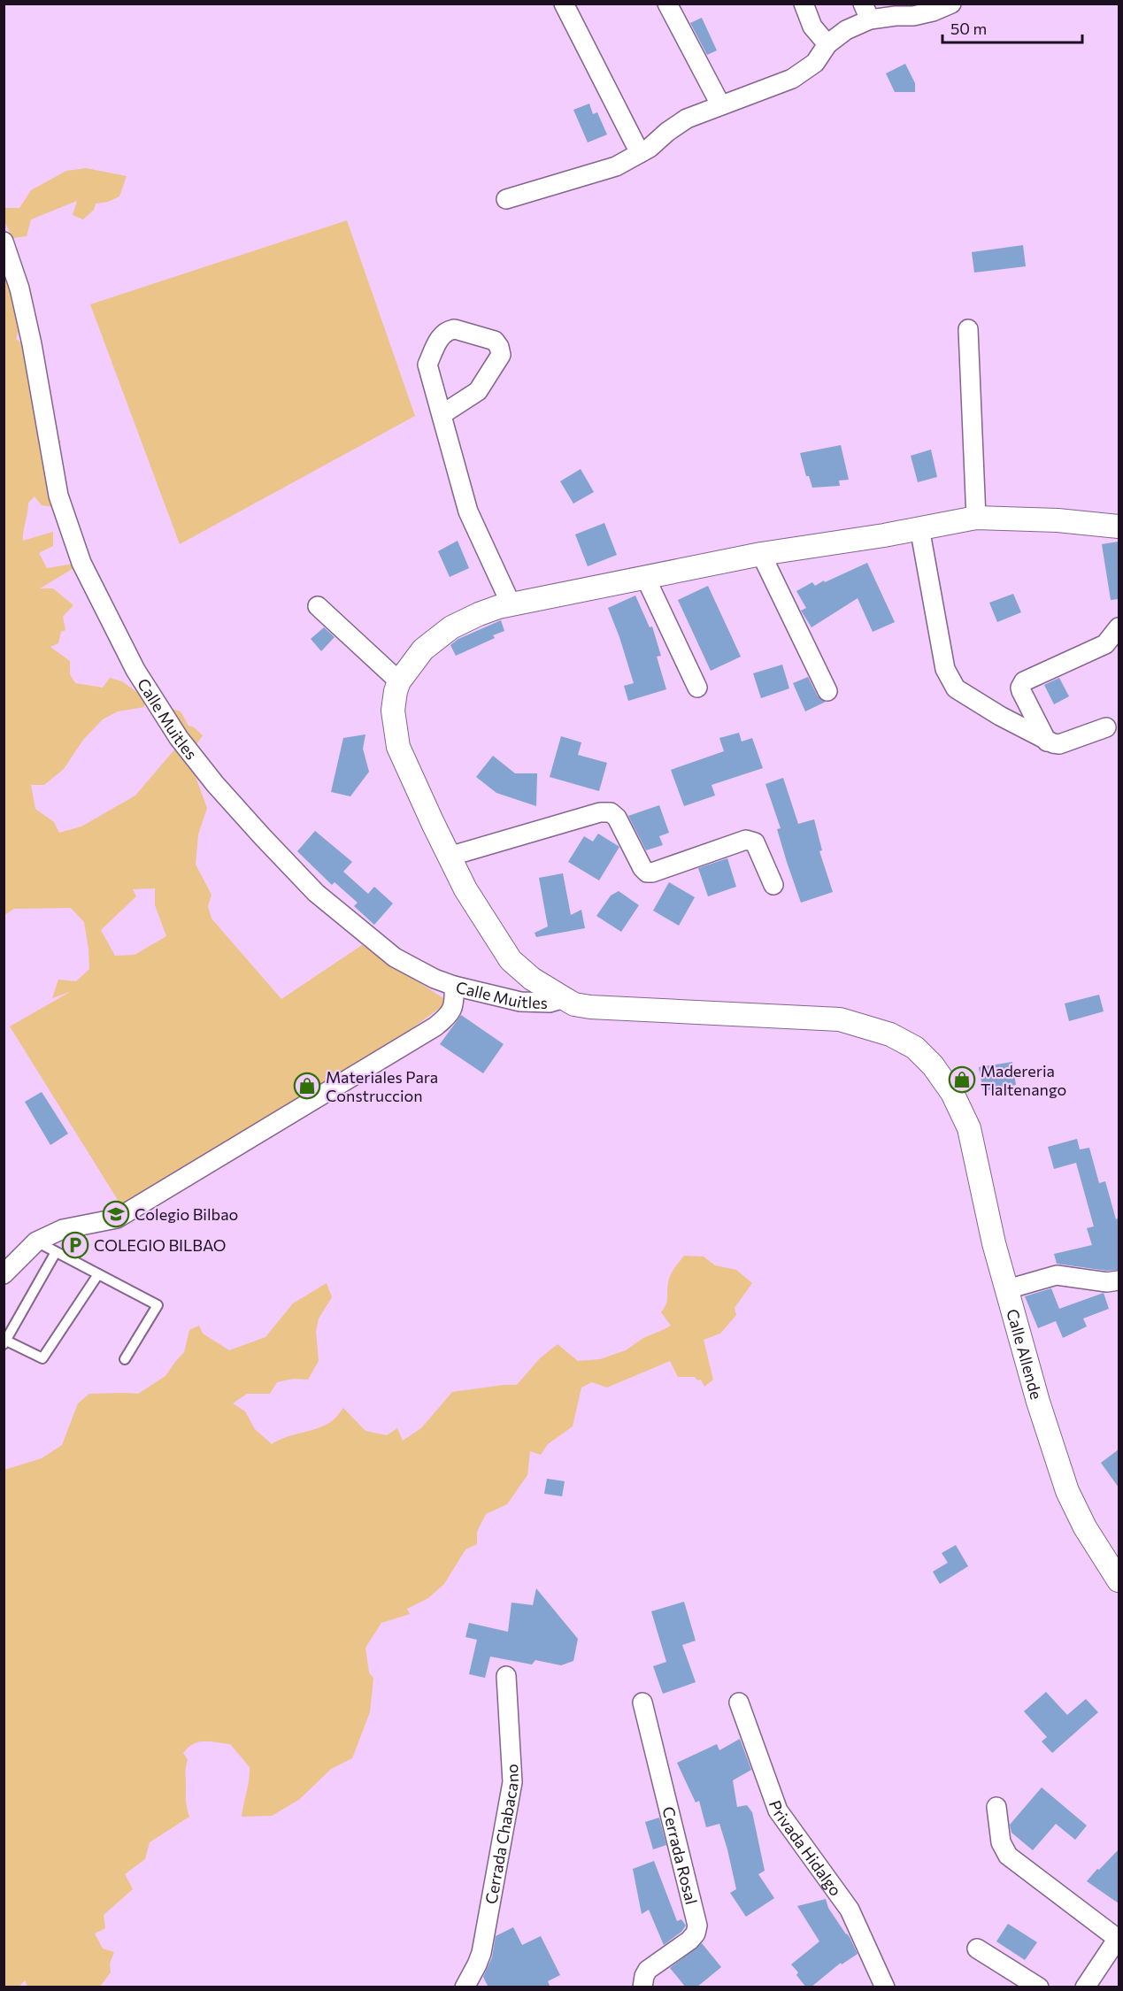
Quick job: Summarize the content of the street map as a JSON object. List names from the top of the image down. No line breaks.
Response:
{"streets":{"street":["Calle Muitles","Calle Allende","Cerrada Chabacano","Privada Hidalgo","Cerrada Rosal"]},"crossings":[["Calle Muitles","Calle Allende"]],"places":{"shop":["Madereria Tlaltenango","Materiales Para Construccion"],"school or university":["Colegio Bilbao"],"parking":["COLEGIO BILBAO"]},"scale_bar":"50 m"}
